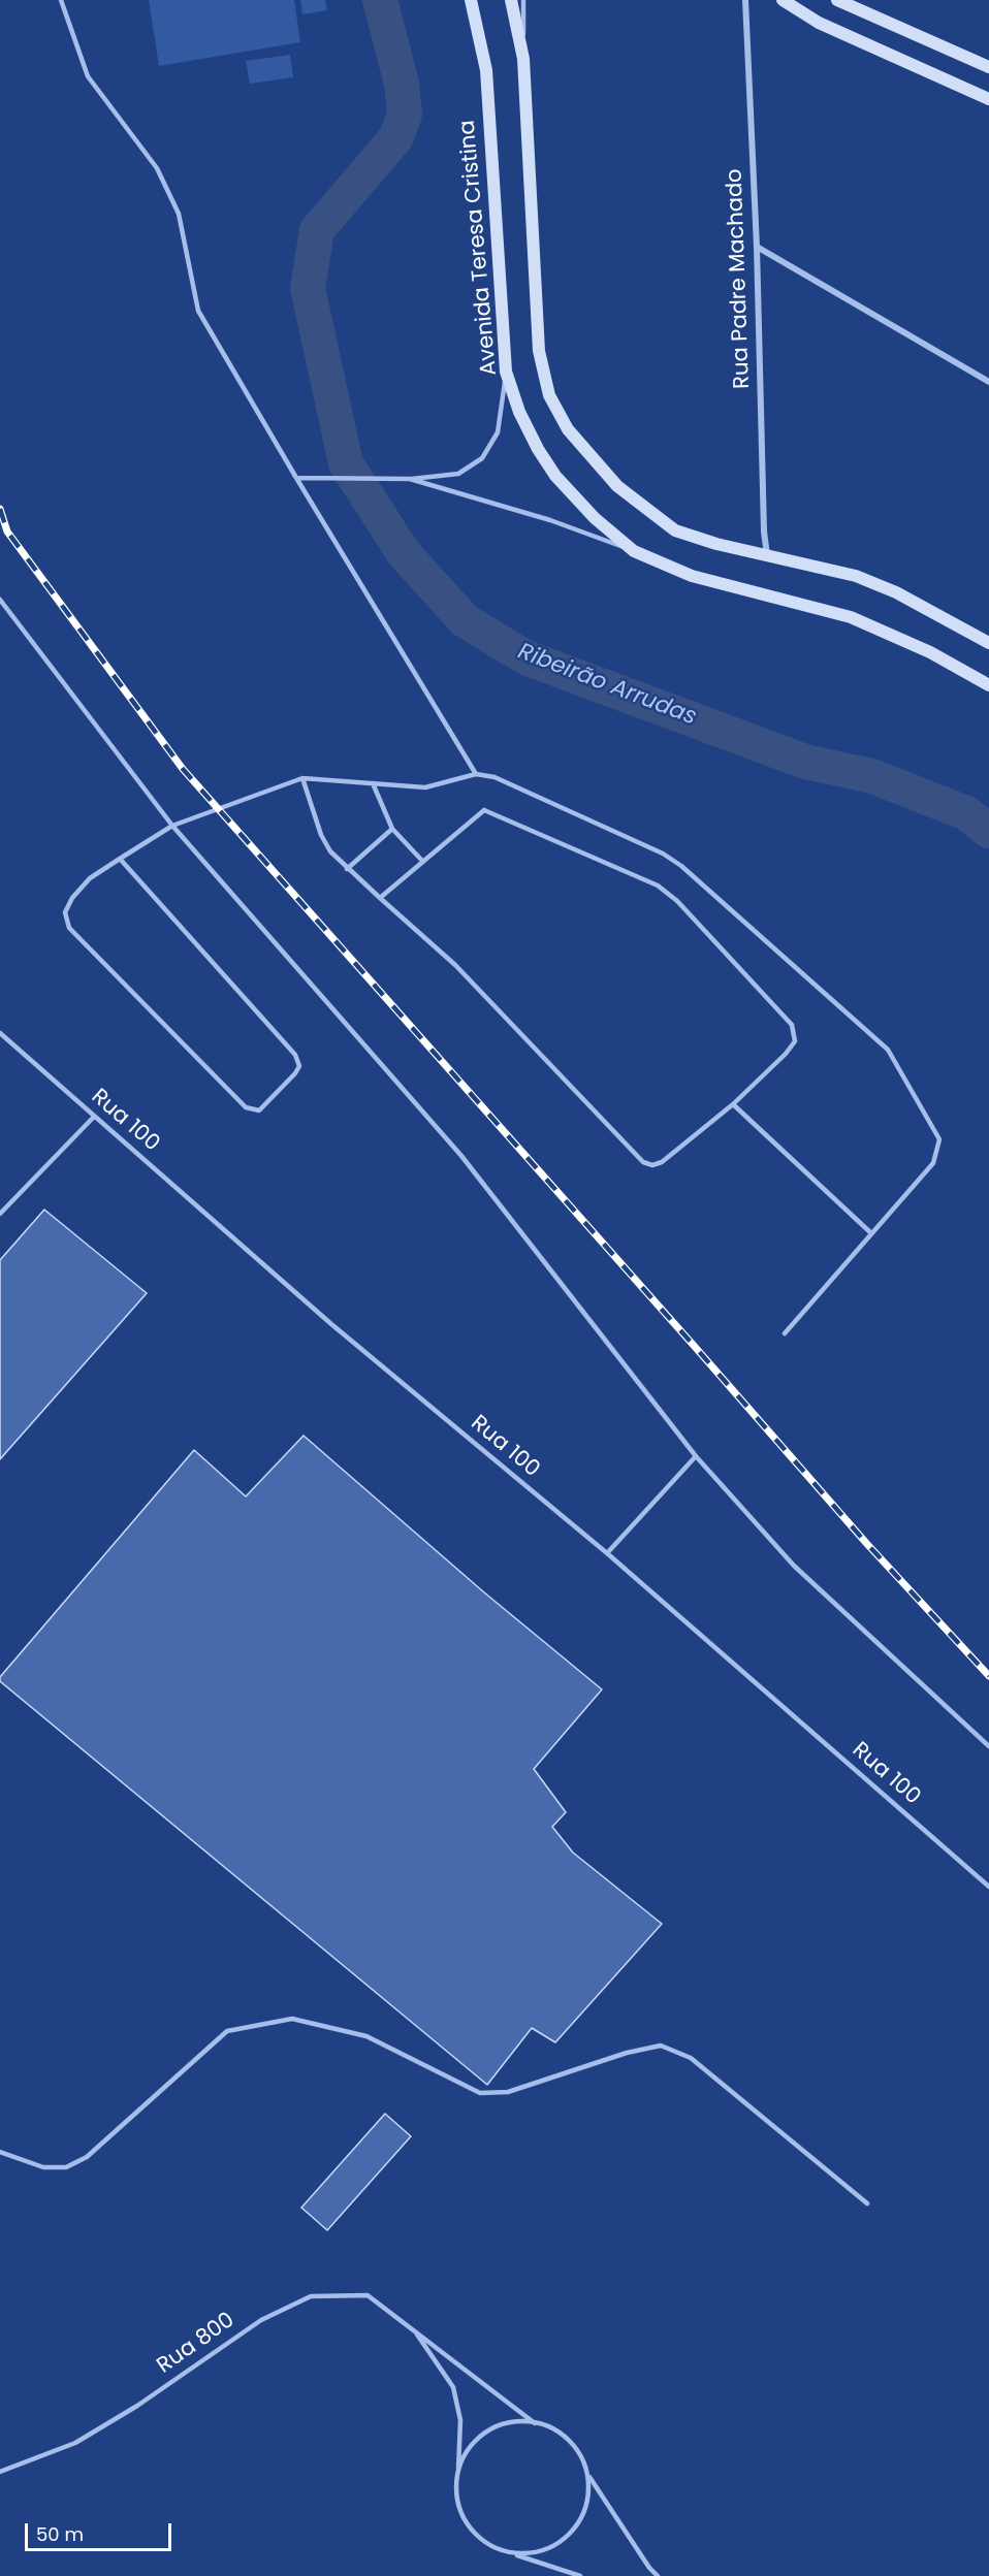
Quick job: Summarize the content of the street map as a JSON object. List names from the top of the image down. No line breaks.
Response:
{"streets":{"main road":["Avenida Teresa Cristina"],"street":["Rua Padre Machado"],"lane":["Rua 100","Rua 800"]},"water":["Ribeirão Arrudas"],"scale_bar":"50 m"}
